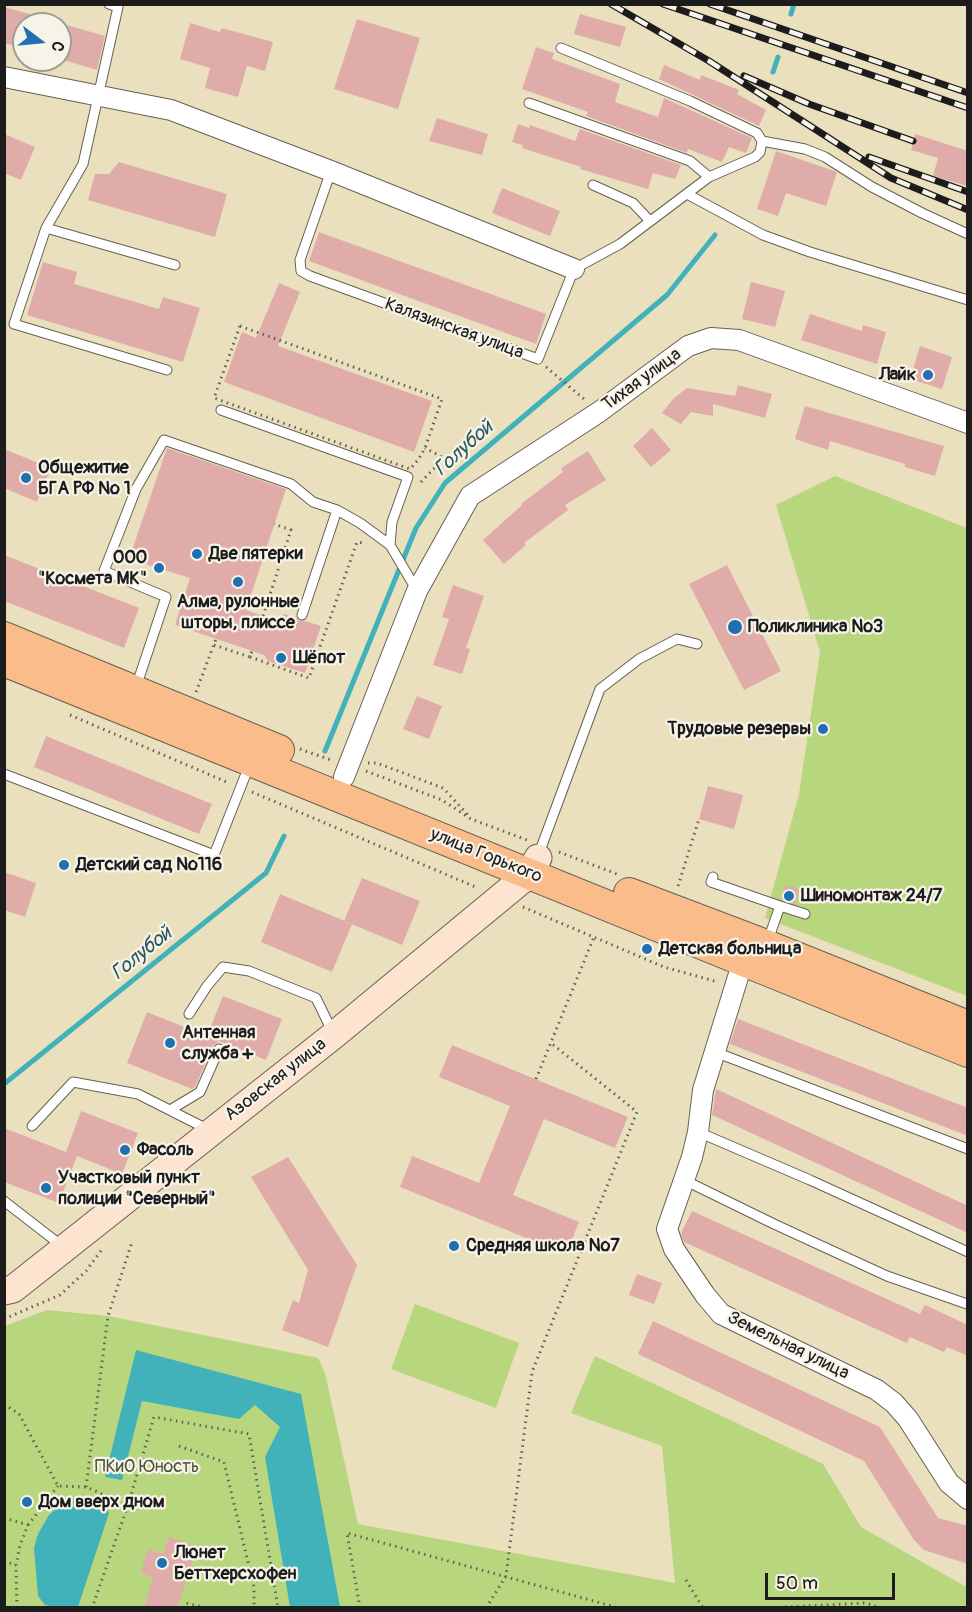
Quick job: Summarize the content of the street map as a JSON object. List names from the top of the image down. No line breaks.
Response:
{"streets":{"main road":["улица Горького","Азовская улица"],"street":["Тихая улица","Земельная улица"],"lane":["Калязинская улица"]},"crossings":[["Тихая улица","улица Горького"],["улица Горького","Азовская улица"],["улица Горького","Земельная улица"]],"water":["Голубой"],"parks":["ПКиО Юность"],"places":["Лайк","Общежитие БГА РФ № 1","Две пятерки","ООО \"Космета МК\"","Алма, рулонные шторы, плиссе","Поликлиника №3","Шёпот","Трудовые резервы","Детский сад №116","Шиномонтаж 24/7","Детская больница","Антенная служба +","Фасоль","Участковый пункт полиции \"Северный\"","Средняя школа №7","Дом вверх дном","Люнет Беттхерсхофен"],"scale_bar":"50 m","north":"right"}
